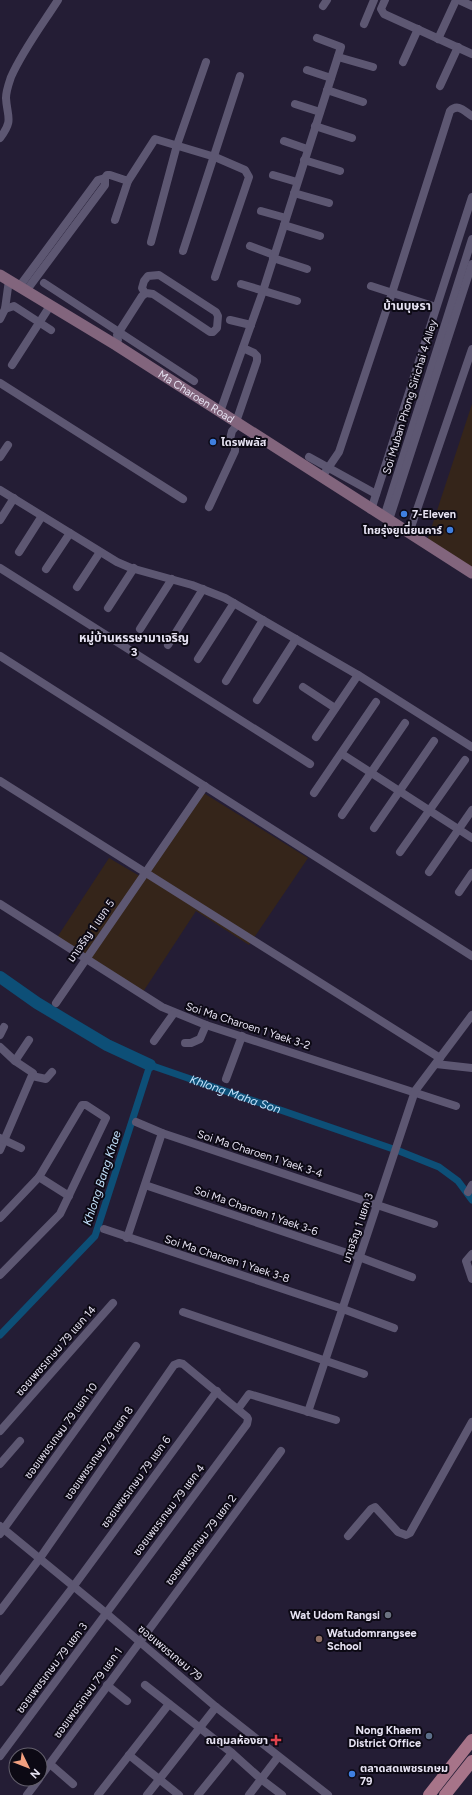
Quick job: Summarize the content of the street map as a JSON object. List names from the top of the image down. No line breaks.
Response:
{"streets":{"main road":["Ma Charoen Road"],"street":["Soi Muban Phong Sirichai 4 Alley","มาเจริญ 1 แยก 5","Soi Ma Charoen 1 Yaek 3-2","Soi Ma Charoen 1 Yaek 3-4","Soi Ma Charoen 1 Yaek 3-6","มาเจริญ 1 แยก 3","Soi Ma Charoen 1 Yaek 3-8","ซอยเพชรเกษม 79 แยก 14","ซอยเพชรเกษม 79 แยก 10","ซอยเพชรเกษม 79 แยก 8","ซอยเพชรเกษม 79 แยก 6","ซอยเพชรเกษม 79 แยก 4","ซอยเพชรเกษม 79 แยก 2","ซอยเพชรเกษม 79","ซอยเพชรเกษม 79 แยก 3","ซอยเพชรเกษม 79 แยก 1"]},"crossings":[["Ma Charoen Road","Soi Muban Phong Sirichai 4 Alley"],["มาเจริญ 1 แยก 5","Soi Ma Charoen 1 Yaek 3-2"],["Soi Ma Charoen 1 Yaek 3-2","มาเจริญ 1 แยก 3"],["Soi Ma Charoen 1 Yaek 3-4","มาเจริญ 1 แยก 3"],["Soi Ma Charoen 1 Yaek 3-6","มาเจริญ 1 แยก 3"],["มาเจริญ 1 แยก 3","Soi Ma Charoen 1 Yaek 3-8"],["ซอยเพชรเกษม 79 แยก 10","ซอยเพชรเกษม 79"],["ซอยเพชรเกษม 79 แยก 8","ซอยเพชรเกษม 79 แยก 6"],["ซอยเพชรเกษม 79 แยก 8","ซอยเพชรเกษม 79"],["ซอยเพชรเกษม 79 แยก 6","ซอยเพชรเกษม 79"],["ซอยเพชรเกษม 79 แยก 4","ซอยเพชรเกษม 79"],["ซอยเพชรเกษม 79 แยก 4","ซอยเพชรเกษม 79 แยก 3"],["ซอยเพชรเกษม 79 แยก 2","ซอยเพชรเกษม 79"],["ซอยเพชรเกษม 79 แยก 2","ซอยเพชรเกษม 79 แยก 1"],["ซอยเพชรเกษม 79","ซอยเพชรเกษม 79 แยก 3"],["ซอยเพชรเกษม 79","ซอยเพชรเกษม 79 แยก 1"]],"districts":["บ้านบุษรา","หมู่บ้านหรรษามาเจริญ 3"],"water":["Khlong Maha Son","Khlong Bang Khae"],"places":{"other":["ไดรฟพลัส","7-Eleven","ไทยรุ่งยูเนี่ยนคาร์","Wat Udom Rangsi","Watudomrangsee School","Nong Khaem District Office","ตลาดสดเพชรเกษม 79"],"health":["ณฤมลห้องยา"]},"north":"bottom right"}
